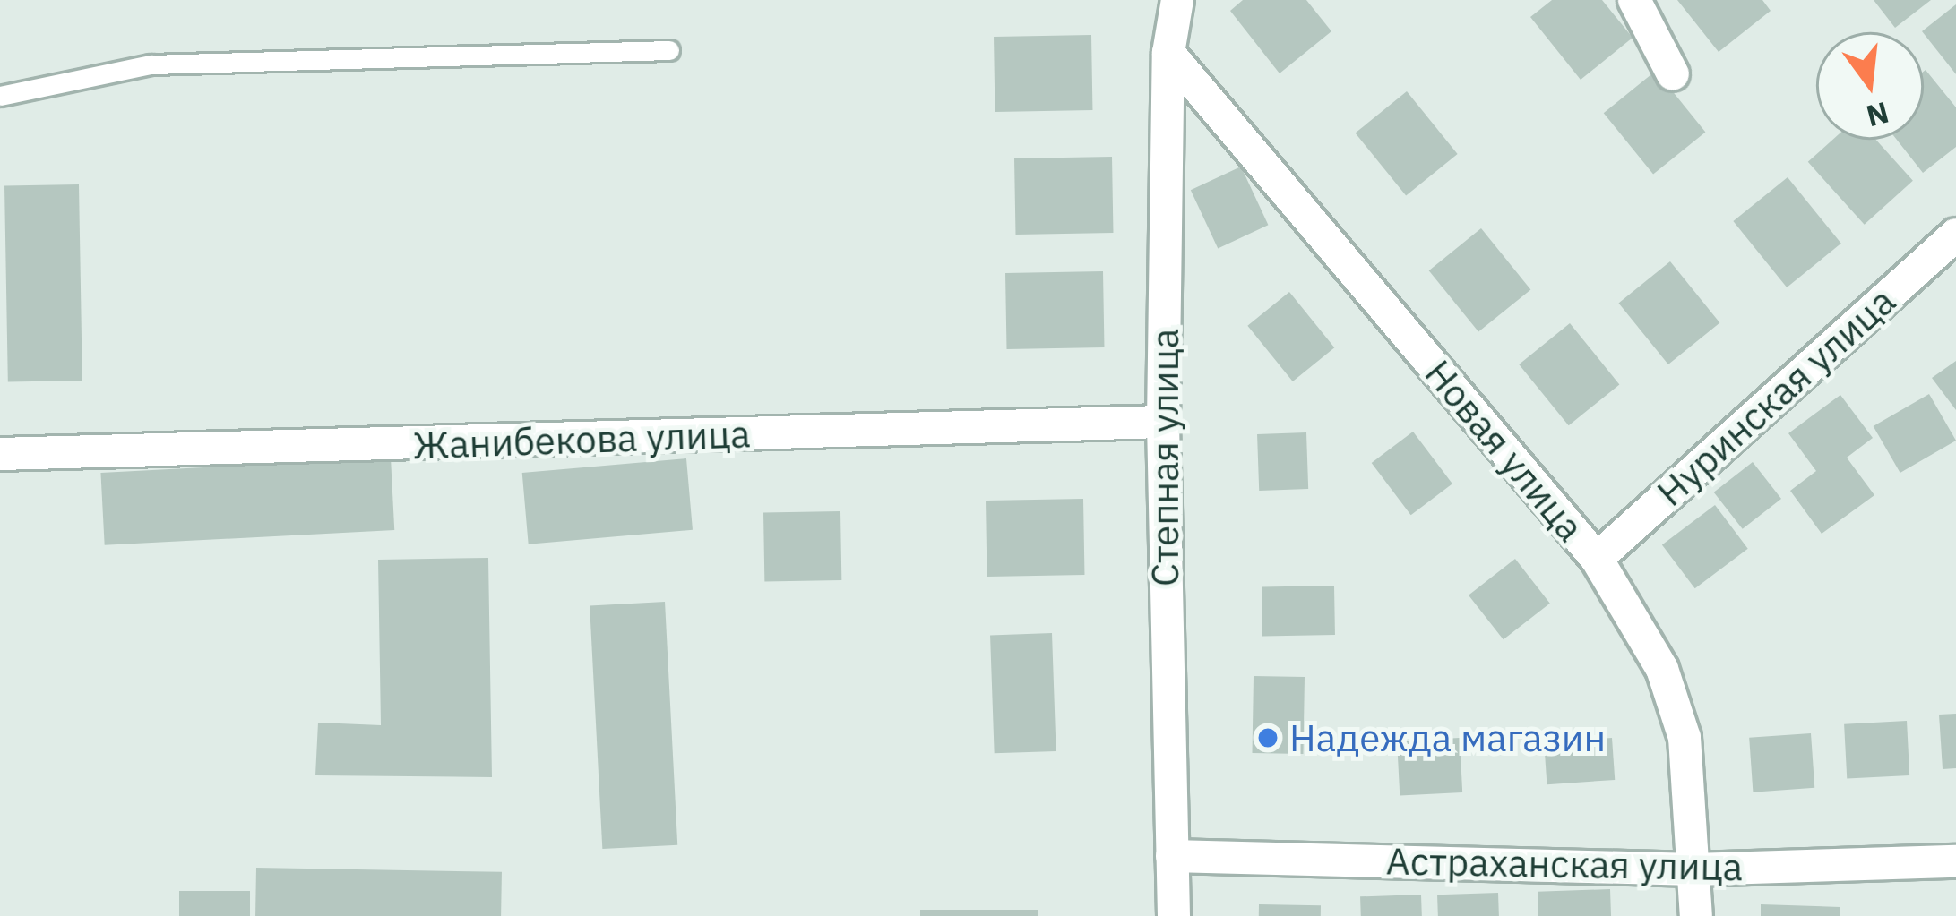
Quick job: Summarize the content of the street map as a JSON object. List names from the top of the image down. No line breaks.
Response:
{"streets":{"street":["Нуринская улица","Жанибекова улица","Новая улица","Степная улица","Астраханская улица"]},"crossings":[["Нуринская улица","Новая улица"],["Жанибекова улица","Степная улица"],["Новая улица","Степная улица"],["Новая улица","Астраханская улица"],["Степная улица","Астраханская улица"]],"places":["Надежда магазин"],"north":"bottom"}
